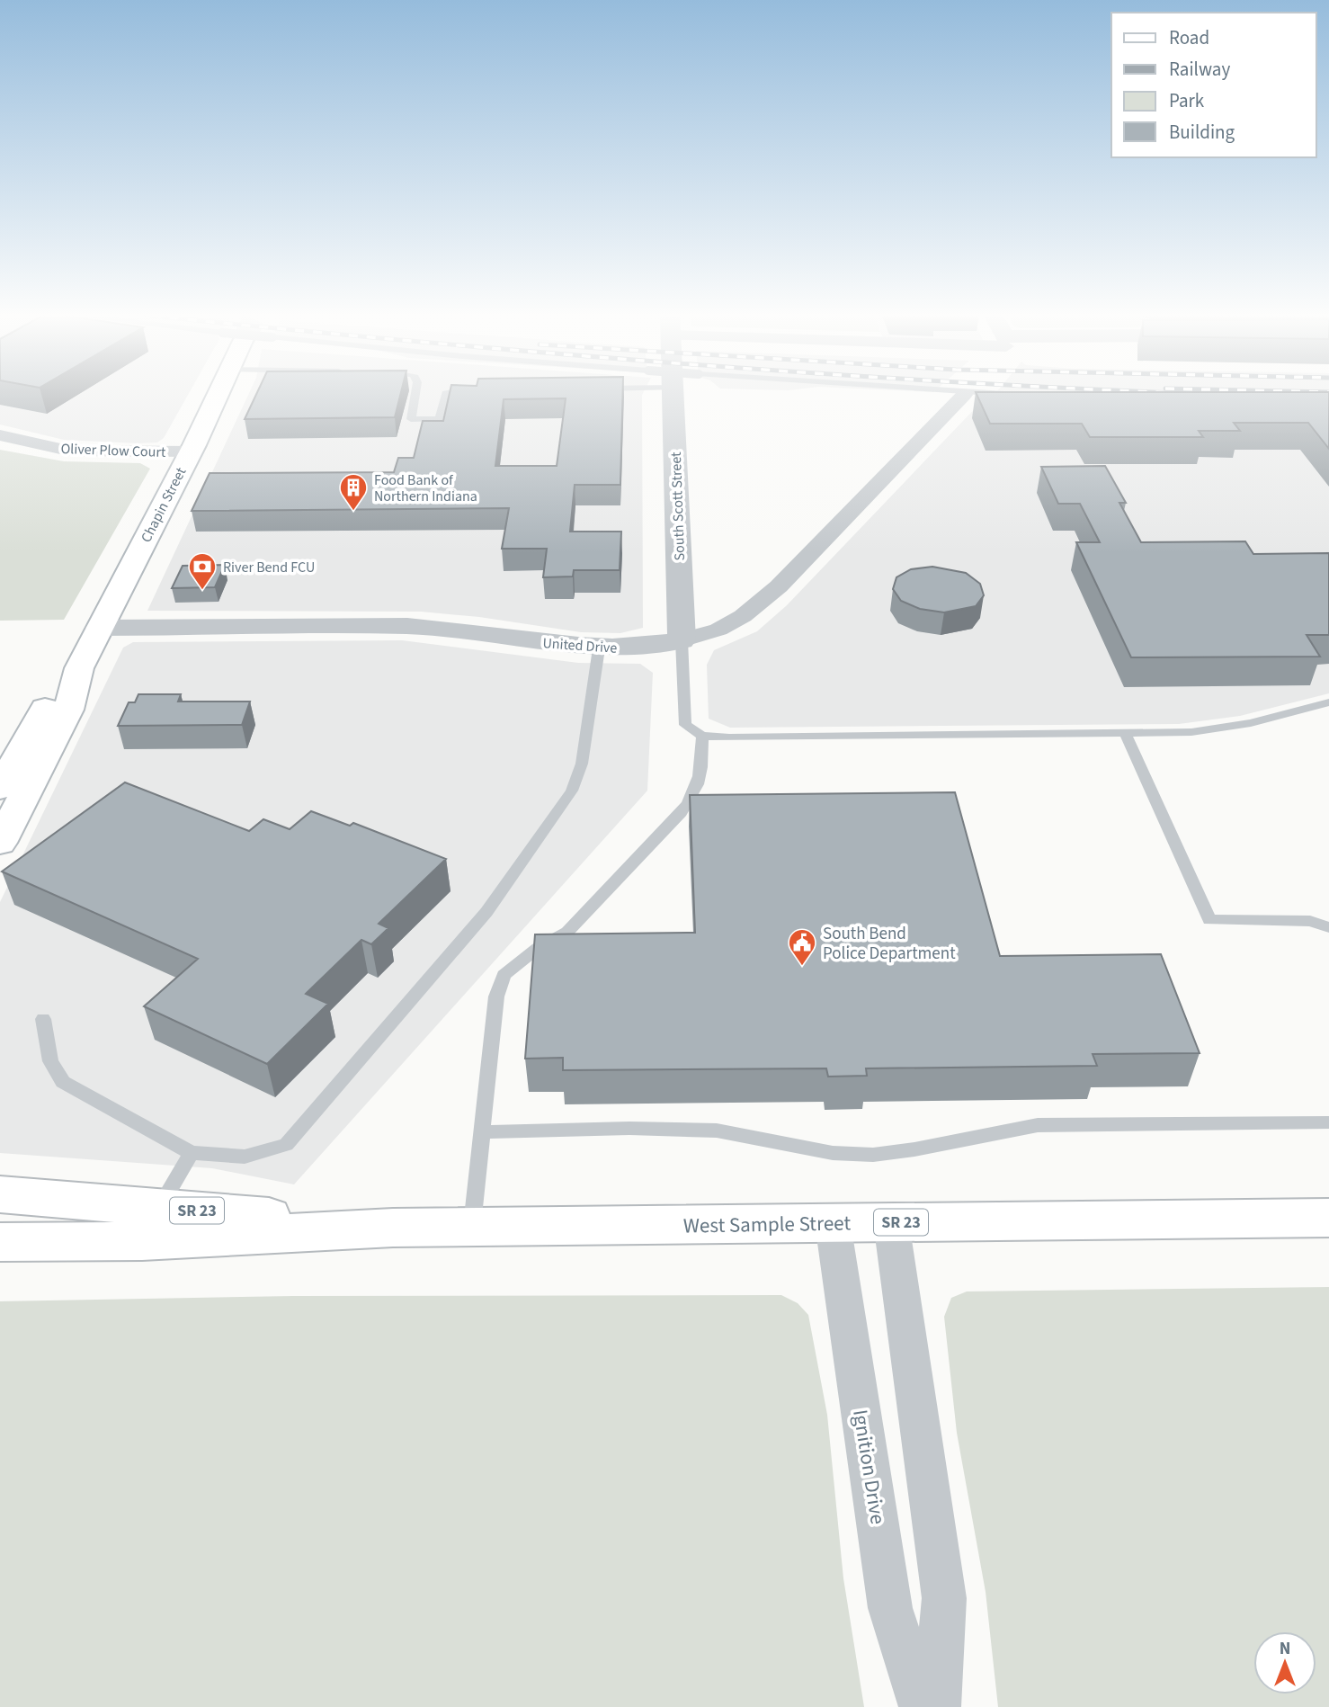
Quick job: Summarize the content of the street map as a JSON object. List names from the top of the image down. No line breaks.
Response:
{"streets":{"main road":["Chapin Street","SR 23","West Sample Street"],"street":["Oliver Plow Court","South Scott Street","United Drive","Ignition Drive"]},"crossings":[["Oliver Plow Court","Chapin Street"],["Chapin Street","United Drive"],["South Scott Street","United Drive"],["West Sample Street","Ignition Drive"]],"places":{"building":["Food Bank of Northern Indiana"],"bank":["River Bend FCU"],"public building":["South Bend Police Department"]},"legend":["Road","Railway","Park","Building"],"north":"top"}
